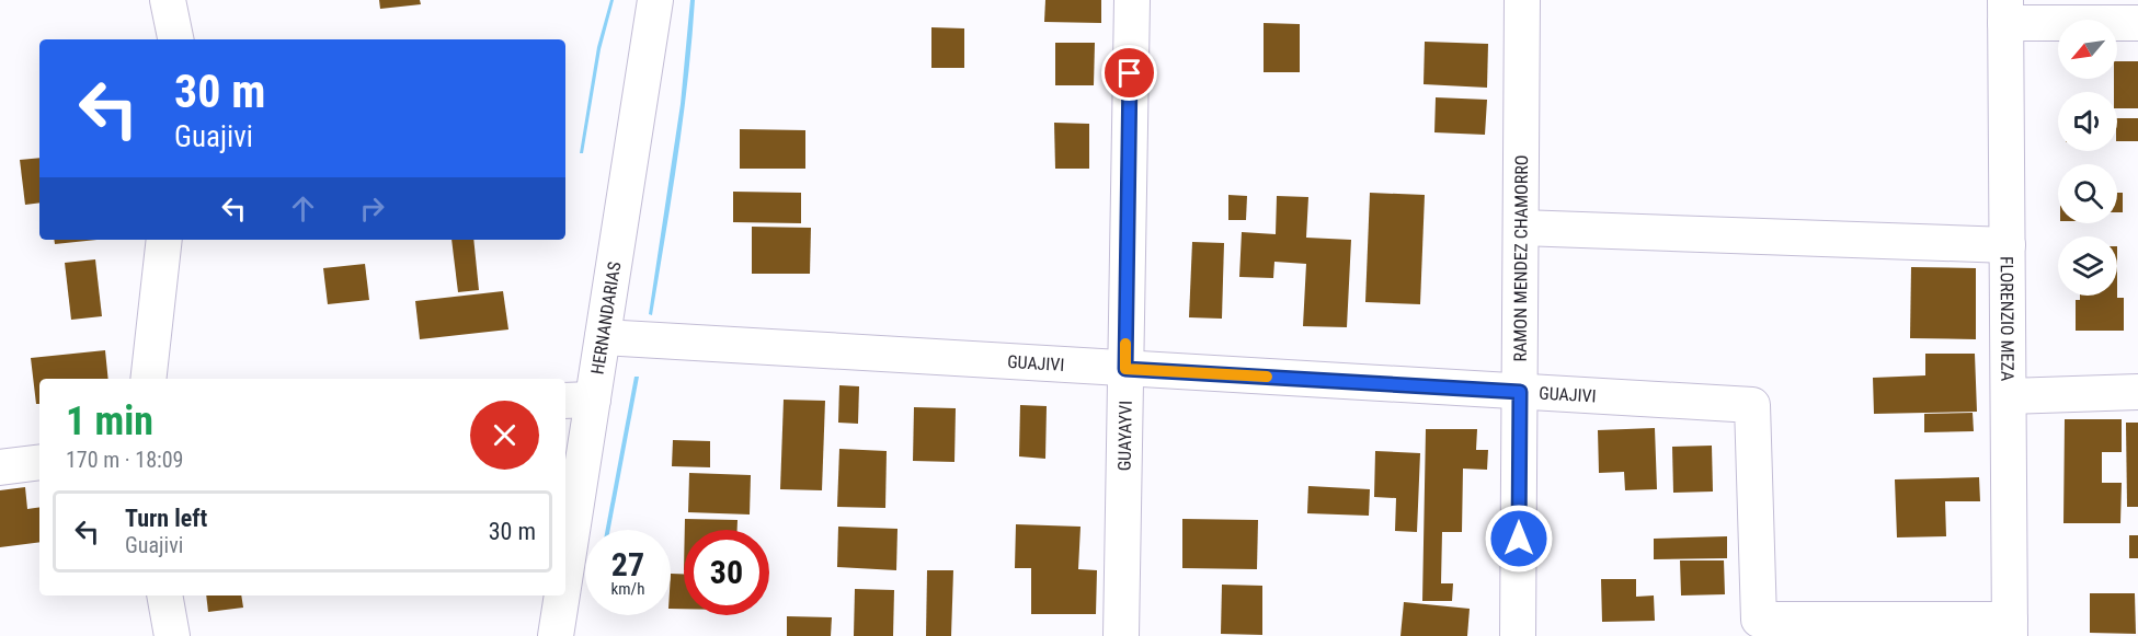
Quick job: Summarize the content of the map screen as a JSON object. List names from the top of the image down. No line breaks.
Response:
{"streets":{"street":["RAMON MENDEZ CHAMORRO","HERNANDARIAS","FLORENZIO MEZA","GUAJIVI","GUAYAYVI"]},"crossings":[["RAMON MENDEZ CHAMORRO","GUAJIVI"],["HERNANDARIAS","GUAJIVI"],["FLORENZIO MEZA","GUAJIVI"],["GUAJIVI","GUAYAYVI"]],"north":"bottom left","page":{"turn":["30 m","Guajivi"],"heading":["1 min","170 m · 18:09"],"list":[{"name":"Turn left","note":"Guajivi","value":"30 m"}],"speed":"27 km/h","limit":"30"}}
